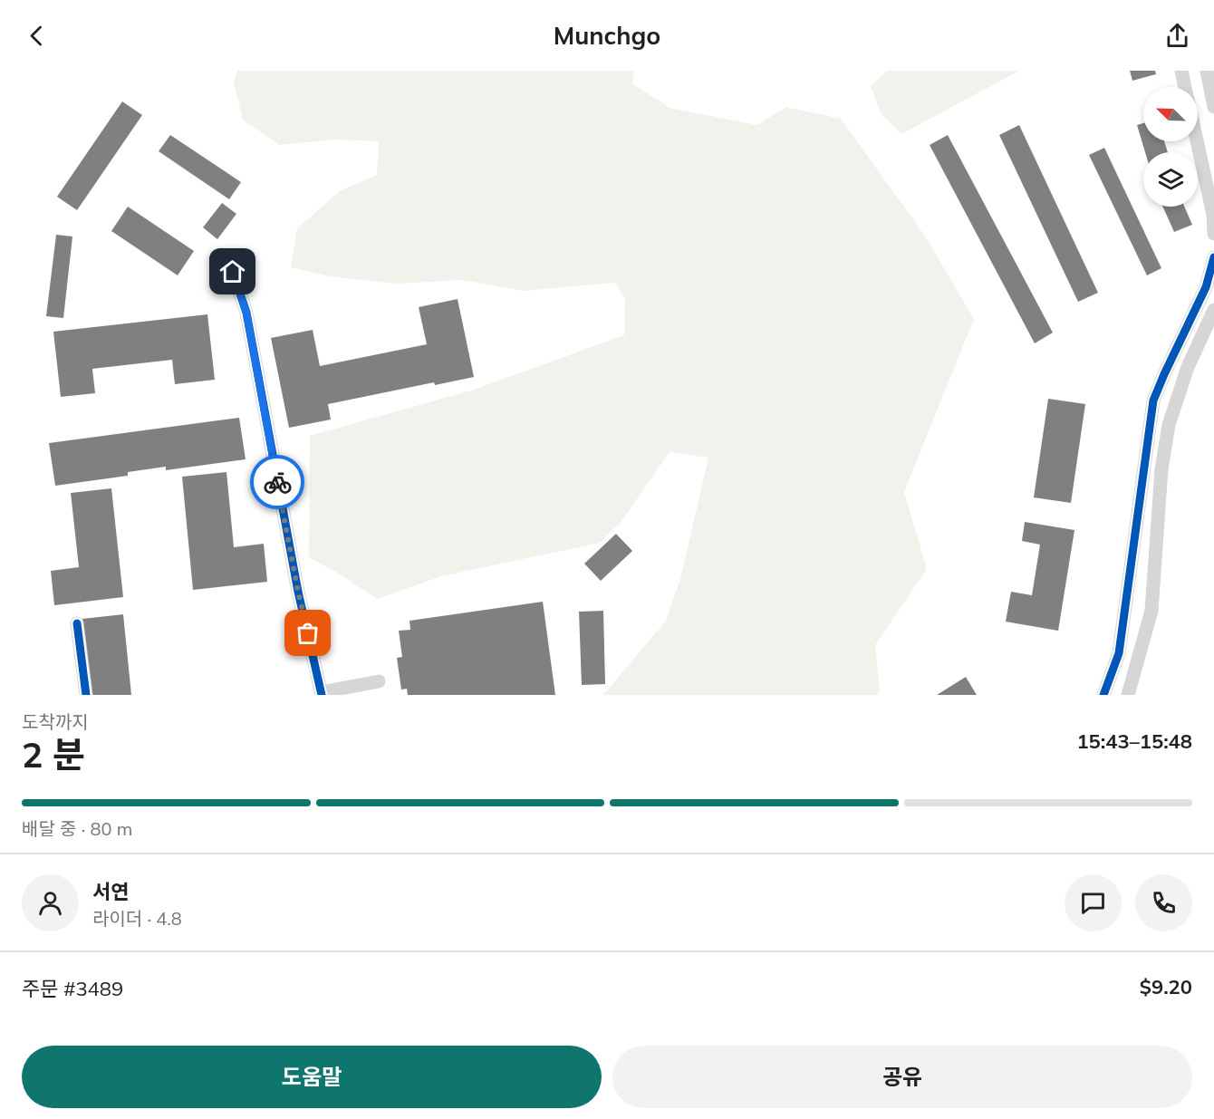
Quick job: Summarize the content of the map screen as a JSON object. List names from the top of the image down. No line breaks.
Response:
{"north":"top left","page":{"header":"Munchgo","heading":["2 분","도착까지","15:43–15:48"],"panel":["서연","라이더 · 4.8","주문 #3489","$9.20"],"bar":"배달 중 · 80 m","buttons":["도움말","공유"]}}
